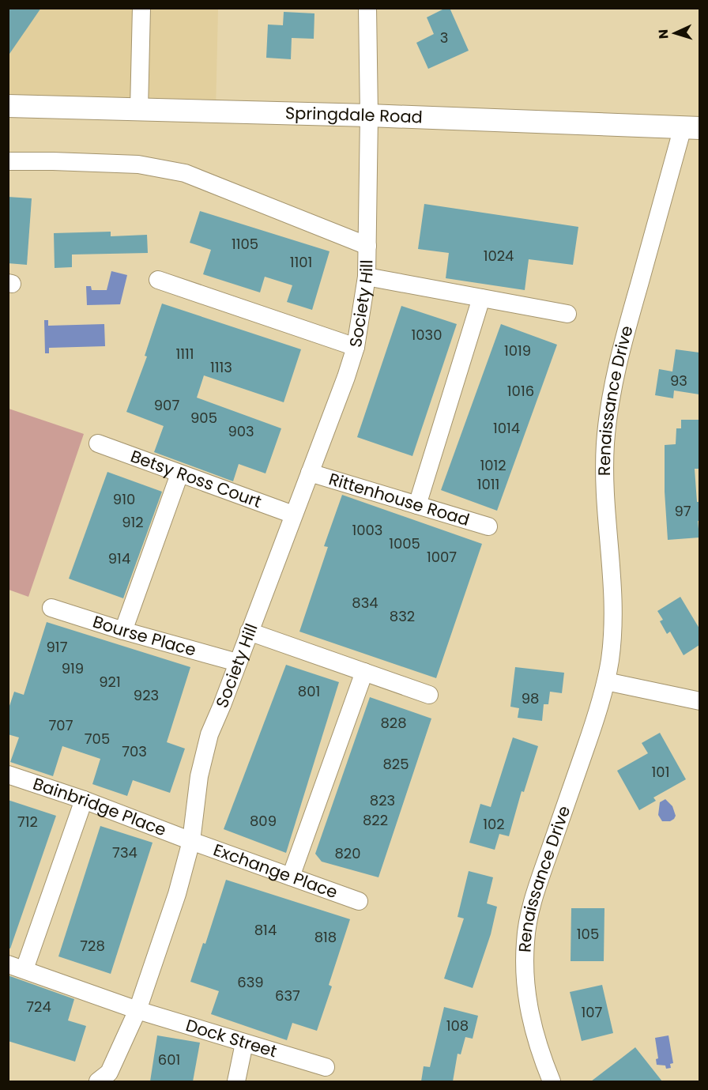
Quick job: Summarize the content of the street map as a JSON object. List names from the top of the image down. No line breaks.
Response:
{"streets":{"main road":["Springdale Road"],"street":["Society Hill","Renaissance Drive","Betsy Ross Court","Rittenhouse Road","Bourse Place","Bainbridge Place","Exchange Place","Dock Street"]},"crossings":[["Springdale Road","Society Hill"],["Springdale Road","Renaissance Drive"],["Society Hill","Betsy Ross Court"],["Society Hill","Rittenhouse Road"],["Society Hill","Bourse Place"],["Society Hill","Bainbridge Place"],["Society Hill","Exchange Place"],["Society Hill","Dock Street"],["Bainbridge Place","Exchange Place"]],"house_numbers":["3","1105","1024","1101","1030","1019","1111","1113","93","1016","907","905","1014","903","1012","1011","910","97","912","1003","1005","1007","914","834","832","917","919","921","801","923","98","828","707","705","703","825","101","823","822","809","712","102","734","820","814","105","818","728","639","637","724","107","108","601"],"north":"left"}
